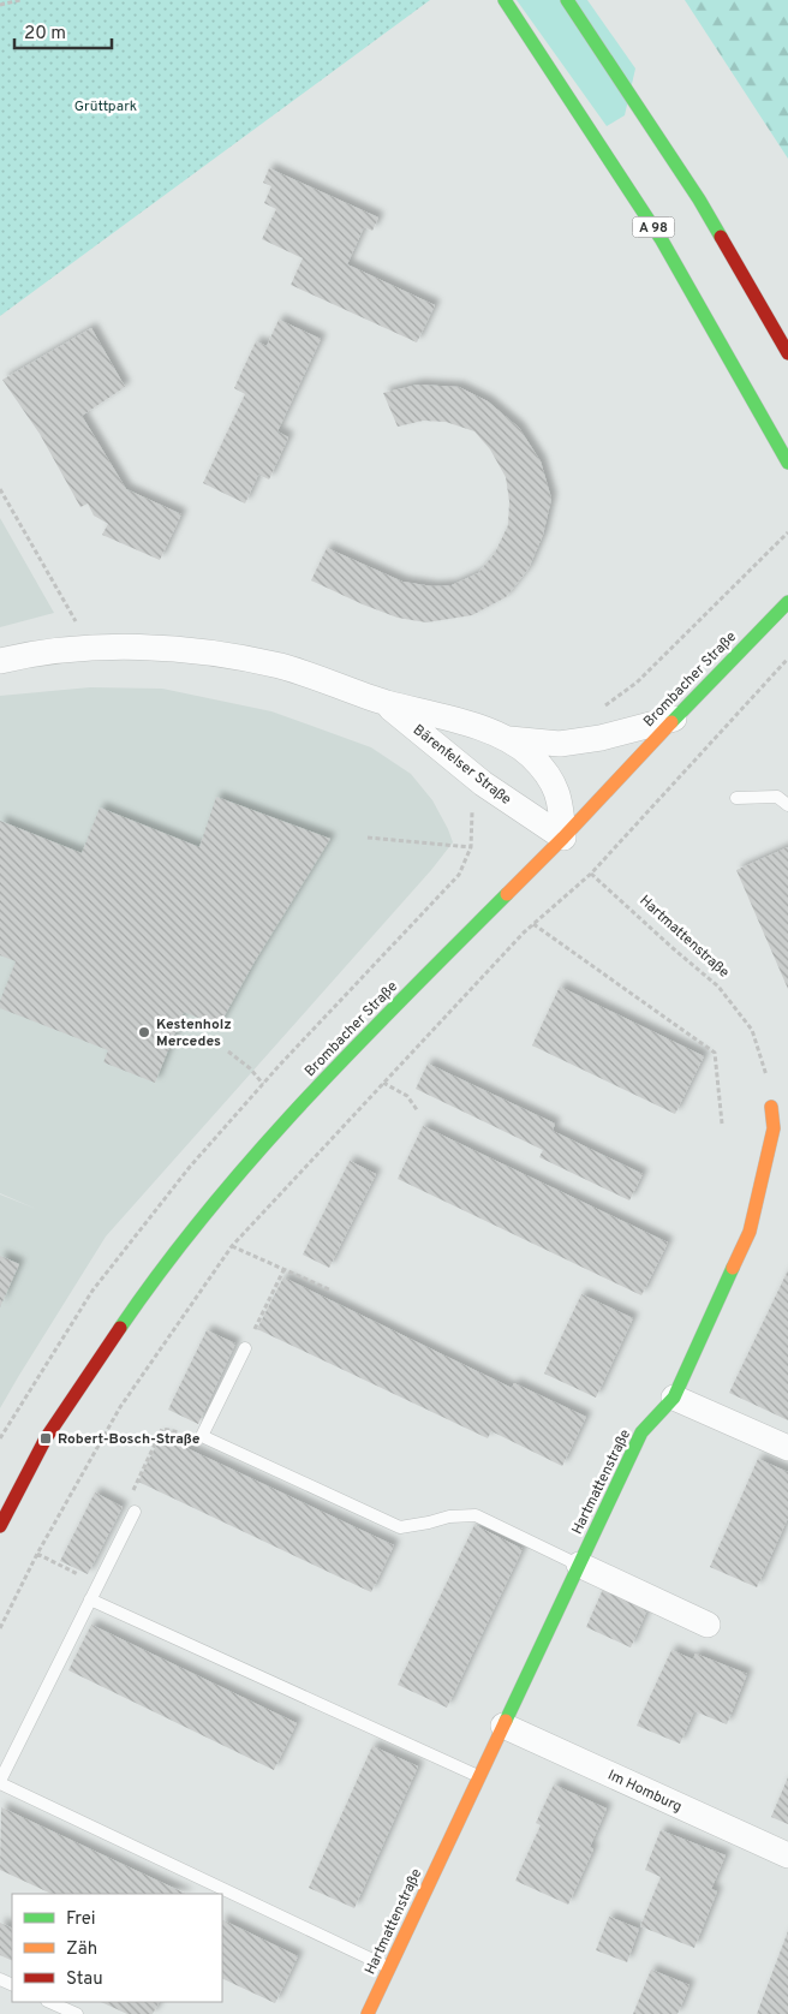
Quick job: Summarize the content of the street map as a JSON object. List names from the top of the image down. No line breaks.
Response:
{"streets":{"main road":["A 98","Brombacher Straße","Hartmattenstraße"],"street":["Bärenfelser Straße","Im Homburg"]},"crossings":[["Brombacher Straße","Bärenfelser Straße"],["Hartmattenstraße","Im Homburg"]],"parks":["Grüttpark"],"places":{"other":["Kestenholz Mercedes"],"transit":["Robert-Bosch-Straße"]},"legend":["Frei","Zäh","Stau"],"scale_bar":"20 m"}
